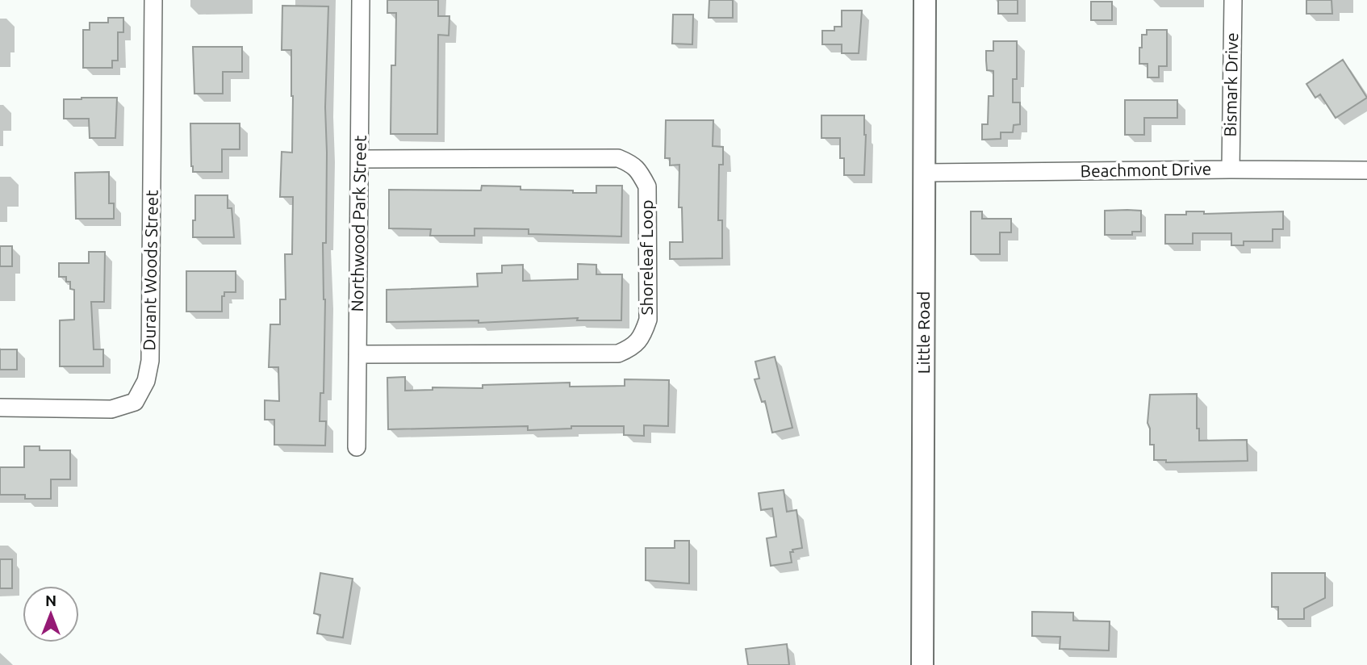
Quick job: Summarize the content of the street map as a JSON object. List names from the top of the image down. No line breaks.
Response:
{"streets":{"street":["Bismark Drive","Beachmont Drive","Northwood Park Street","Shoreleaf Loop","Durant Woods Street","Little Road"]},"crossings":[["Bismark Drive","Beachmont Drive"],["Beachmont Drive","Little Road"],["Northwood Park Street","Shoreleaf Loop"]],"north":"top"}
